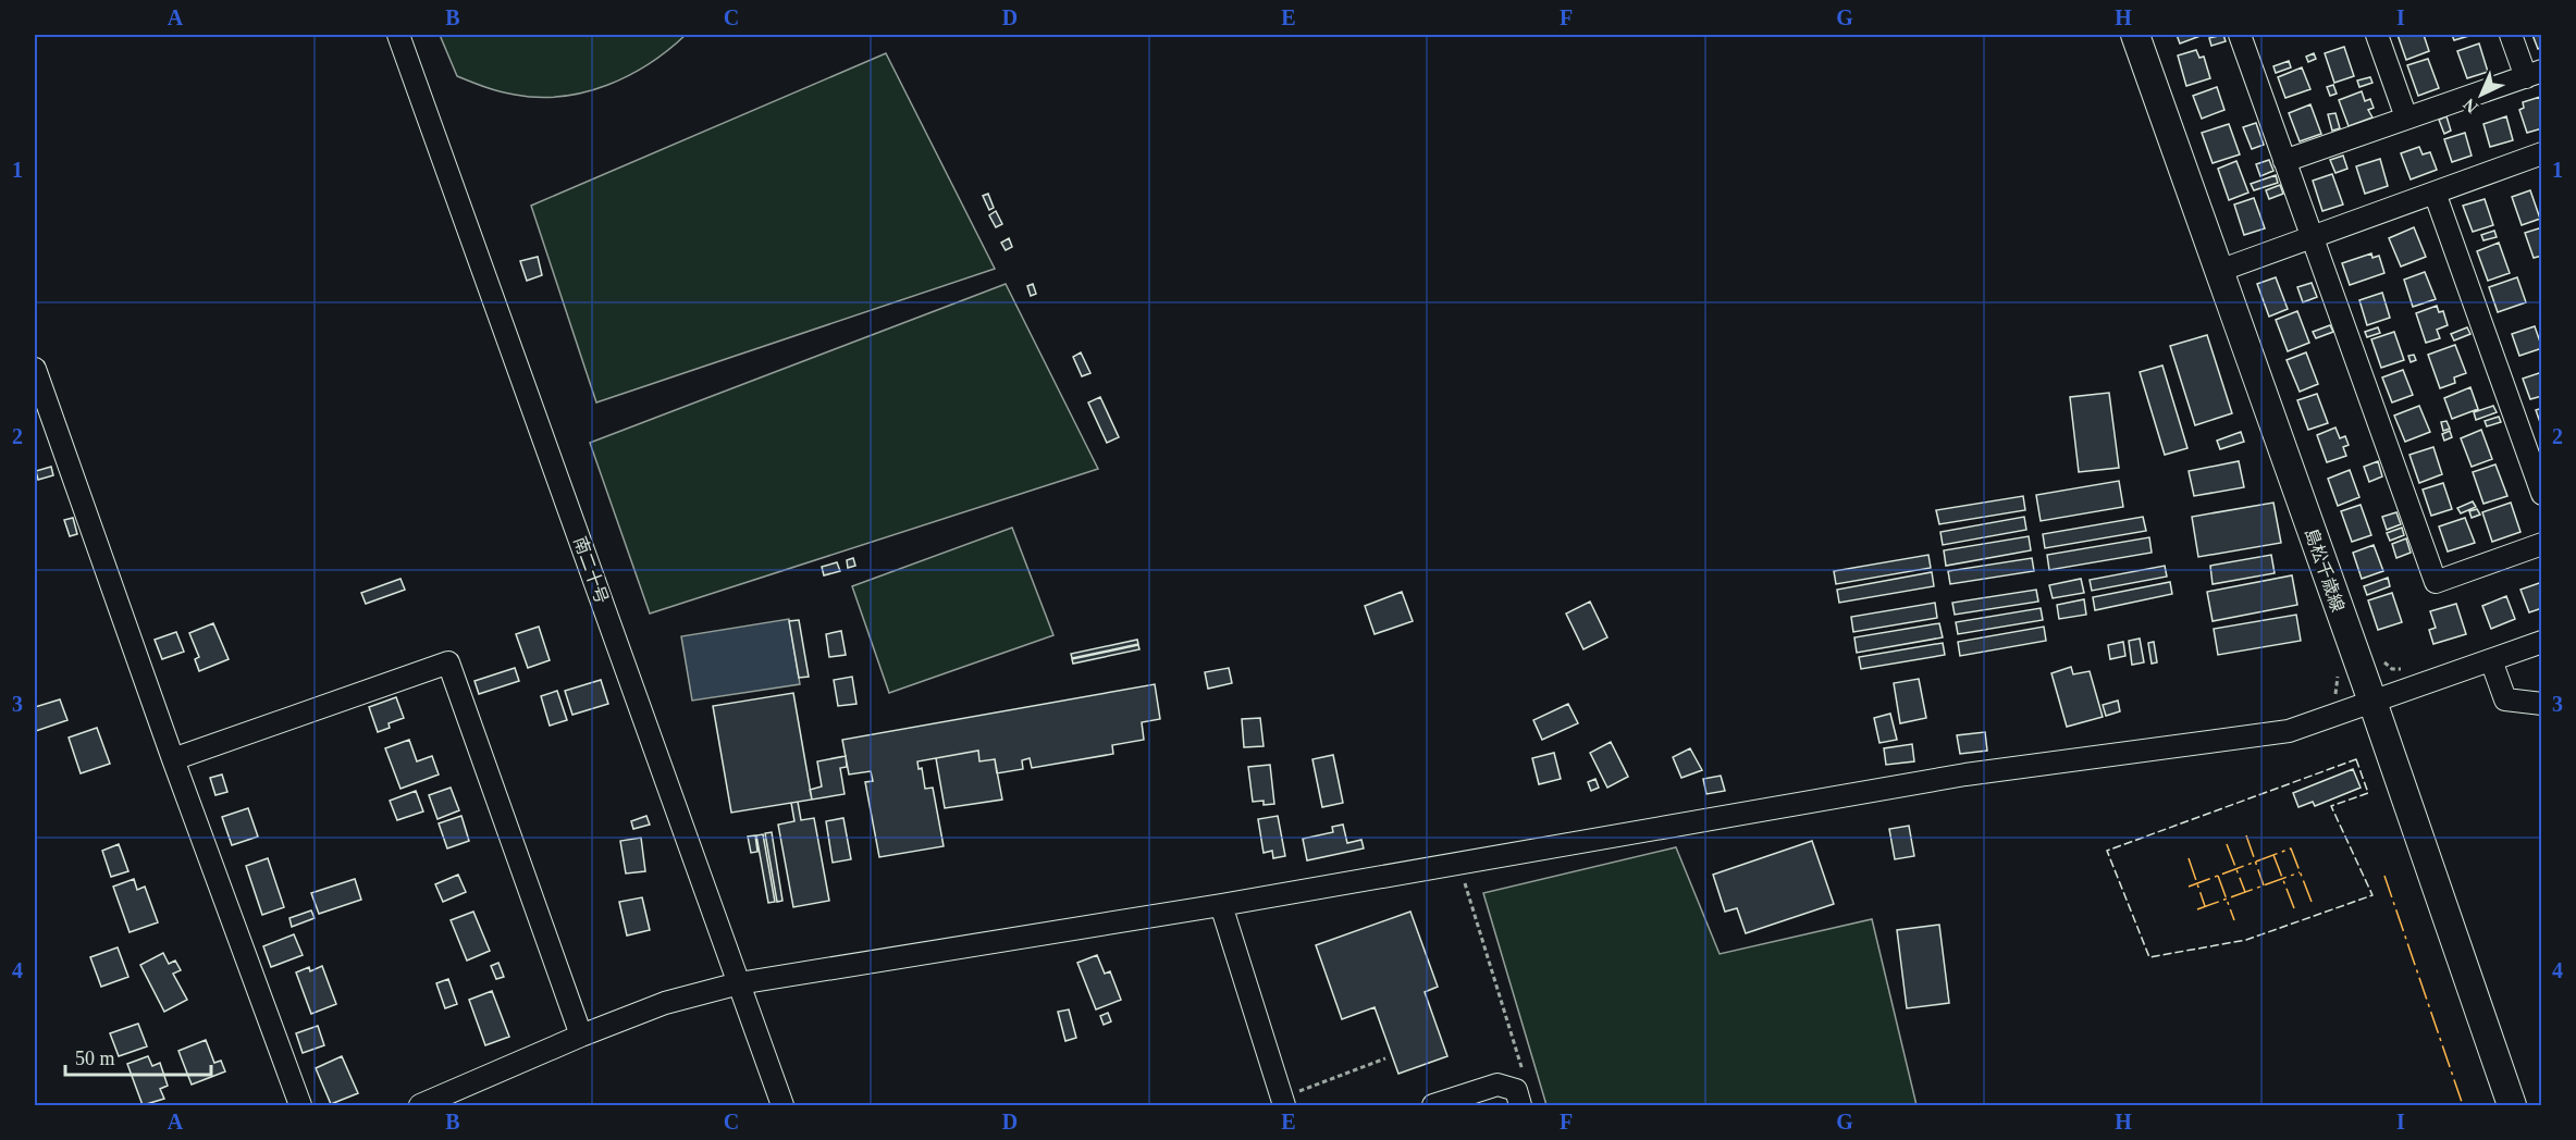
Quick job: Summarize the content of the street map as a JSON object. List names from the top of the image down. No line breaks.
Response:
{"streets":{"main road":["島松千歳線"],"street":["南二十号"]},"scale_bar":"50 m","north":"bottom left","grid":{"columns":["A","B","C","D","E","F","G","H","I"],"rows":["1","2","3","4"]}}
